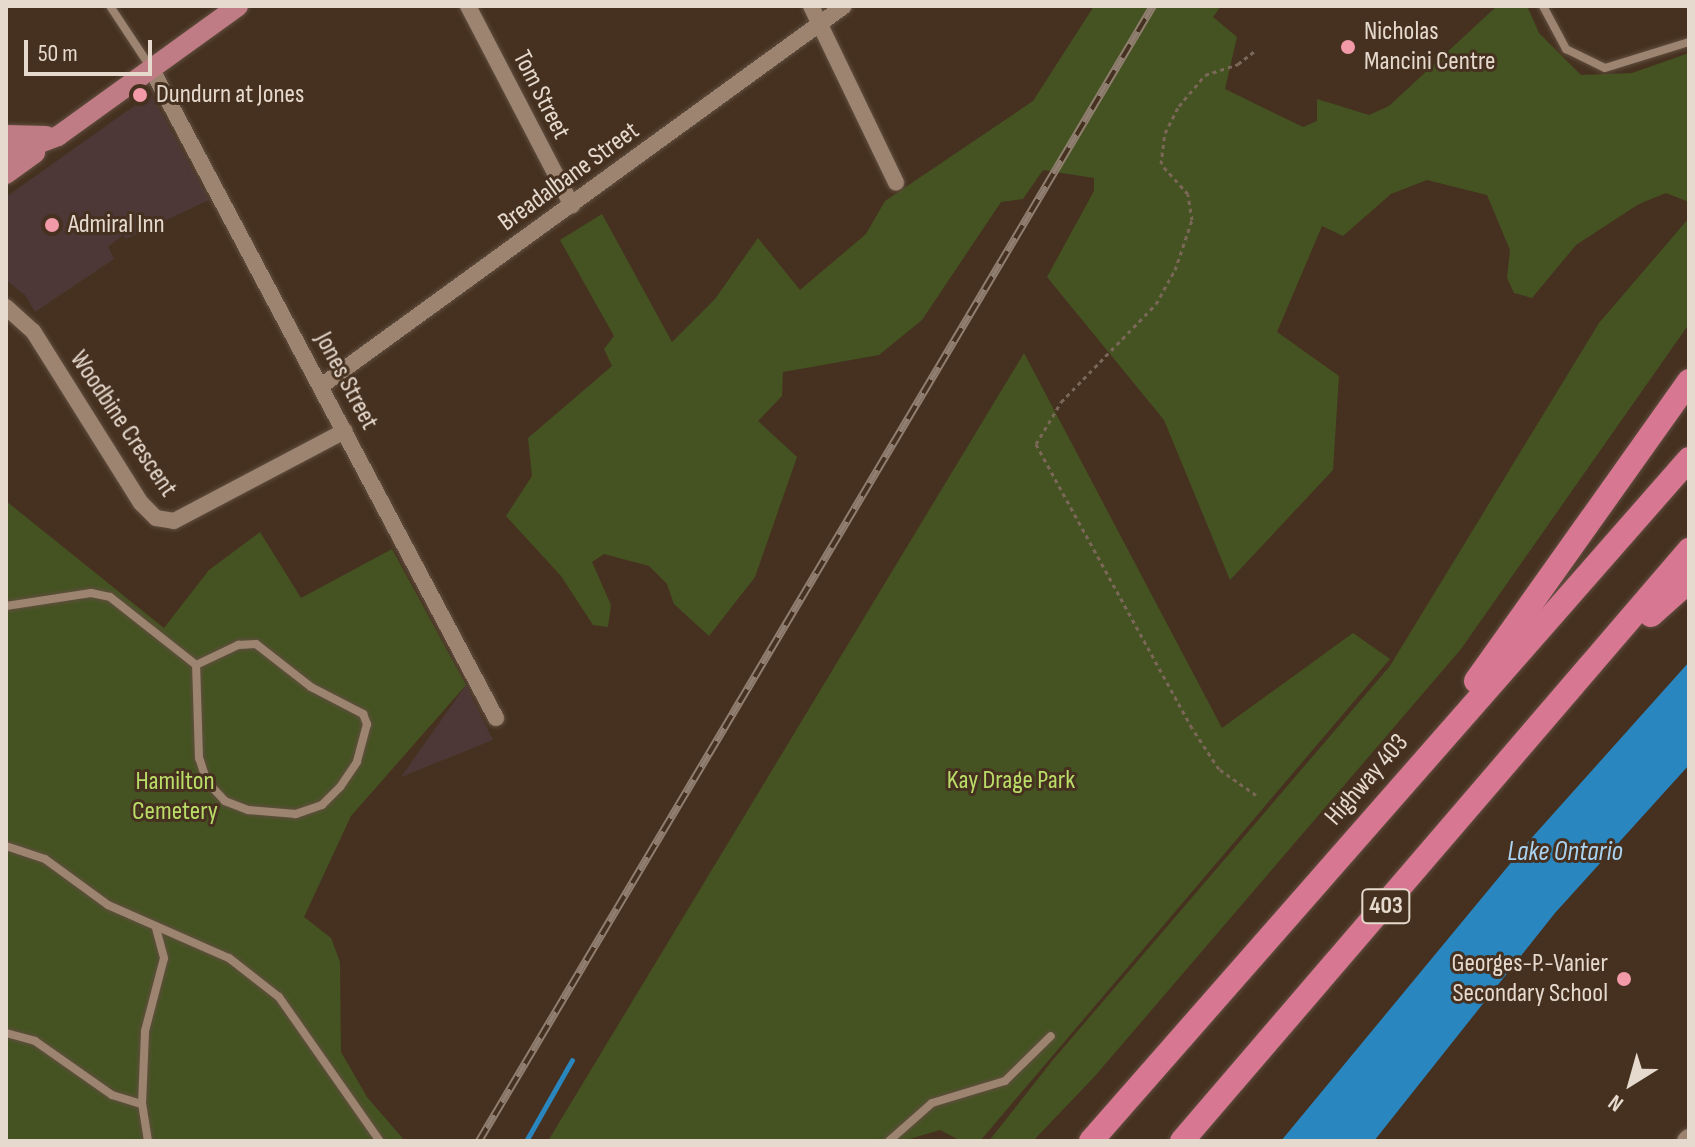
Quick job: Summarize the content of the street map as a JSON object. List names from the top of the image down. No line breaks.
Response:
{"streets":{"highway":["Highway 403","403"],"street":["Tom Street","Breadalbane Street","Jones Street","Woodbine Crescent"]},"crossings":[["Tom Street","Breadalbane Street"],["Breadalbane Street","Jones Street"],["Jones Street","Woodbine Crescent"]],"water":["Lake Ontario"],"parks":["Kay Drage Park","Hamilton Cemetery"],"places":["Nicholas Mancini Centre","Dundurn at Jones","Admiral Inn","Georges-P.-Vanier Secondary School"],"scale_bar":"50 m","north":"bottom left"}
